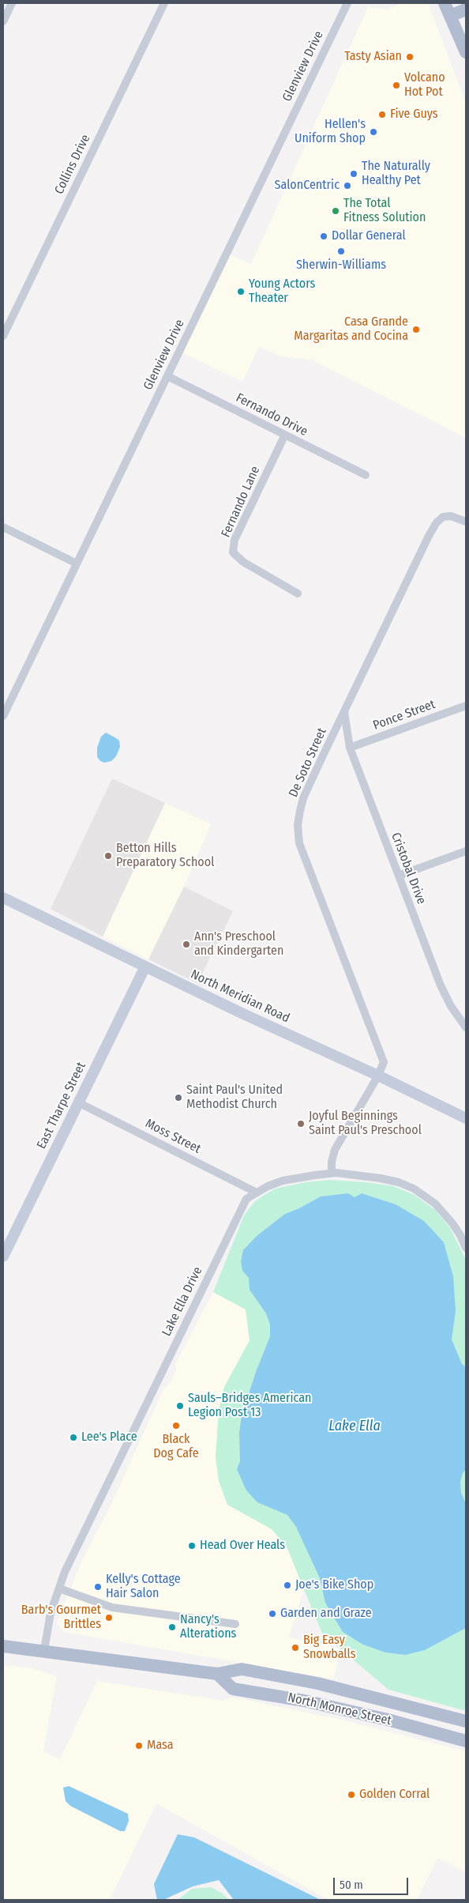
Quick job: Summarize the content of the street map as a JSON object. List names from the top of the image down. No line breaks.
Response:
{"streets":{"main road":["North Meridian Road","East Tharpe Street","North Monroe Street"],"street":["Glenview Drive","Collins Drive","Fernando Drive","Fernando Lane","Ponce Street","De Soto Street","Cristobal Drive","Moss Street","Lake Ella Drive"]},"crossings":[["Glenview Drive","Fernando Drive"],["Fernando Drive","Fernando Lane"],["Ponce Street","Cristobal Drive"],["De Soto Street","Cristobal Drive"],["De Soto Street","North Meridian Road"],["De Soto Street","Lake Ella Drive"],["North Meridian Road","East Tharpe Street"],["East Tharpe Street","Moss Street"],["Moss Street","Lake Ella Drive"],["Lake Ella Drive","North Monroe Street"]],"water":["Lake Ella"],"places":["Tasty Asian","Volcano Hot Pot","Five Guys","Hellen's Uniform Shop","The Naturally Healthy Pet","SalonCentric","The Total Fitness Solution","Dollar General","Sherwin-Williams","Young Actors Theater","Casa Grande Margaritas and Cocina","Betton Hills Preparatory School","Ann's Preschool and Kindergarten","Saint Paul's United Methodist Church","Joyful Beginnings Saint Paul's Preschool","Sauls–Bridges American Legion Post 13","Black Dog Cafe","Lee's Place","Head Over Heals","Joe's Bike Shop","Kelly's Cottage Hair Salon","Garden and Graze","Barb's Gourmet Brittles","Nancy's Alterations","Big Easy Snowballs","Masa","Golden Corral"],"scale_bar":"50 m"}
